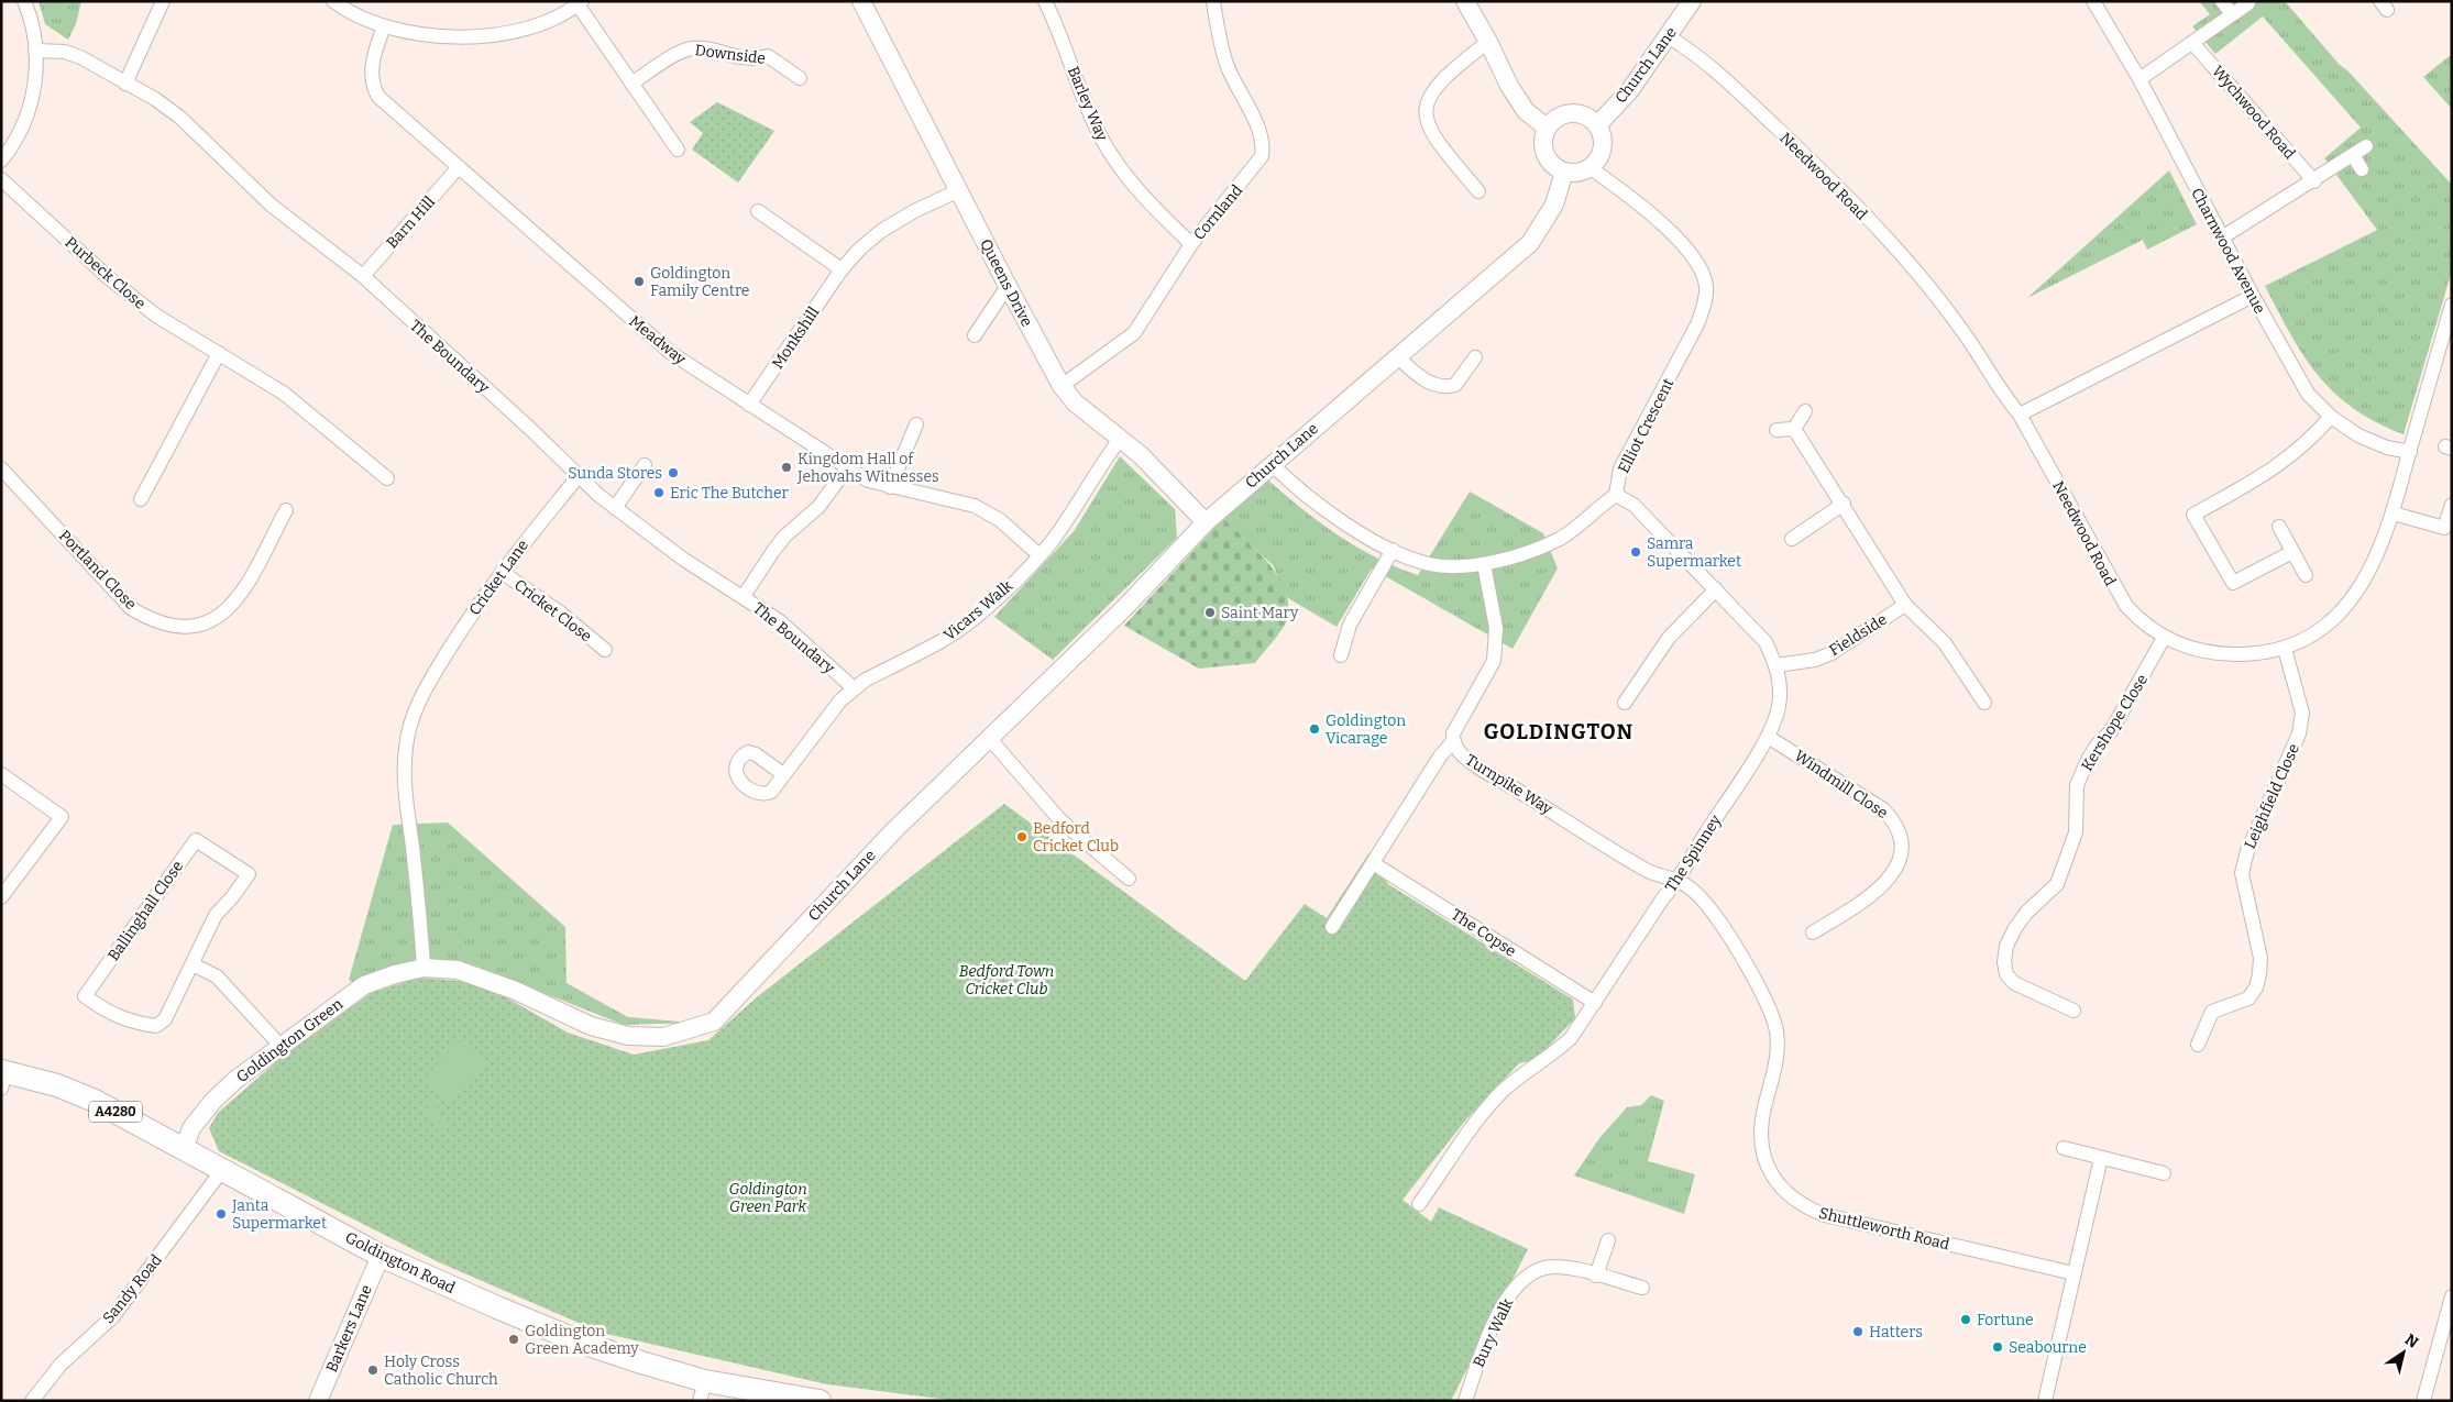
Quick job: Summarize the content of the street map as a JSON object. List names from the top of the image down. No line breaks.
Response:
{"streets":{"main road":["A4280","Goldington Road"],"street":["Downside","Church Lane","Barley Way","Wychwood Road","Needwood Road","Cornland","Barn Hill","Charnwood Avenue","Purbeck Close","Queens Drive","Monkshill","Meadway","The Boundary","Elliot Crescent","Portland Close","Cricket Lane","Cricket Close","Vicars Walk","Fieldside","Kershope Close","Turnpike Way","Windmill Close","Leighfield Close","The Spinney","Ballinghall Close","The Copse","Goldington Green","Shuttleworth Road","Sandy Road","Barkers Lane","Bury Walk"]},"crossings":[["Church Lane","Needwood Road"],["Church Lane","Queens Drive"],["Church Lane","Elliot Crescent"],["Church Lane","Goldington Green"],["Barley Way","Cornland"],["Needwood Road","Charnwood Avenue"],["Needwood Road","Kershope Close"],["Needwood Road","Leighfield Close"],["Cornland","Queens Drive"],["Barn Hill","Meadway"],["Barn Hill","The Boundary"],["Queens Drive","Monkshill"],["Queens Drive","Vicars Walk"],["Monkshill","Meadway"],["Meadway","Vicars Walk"],["The Boundary","Cricket Lane"],["The Boundary","Vicars Walk"],["Elliot Crescent","The Spinney"],["Cricket Lane","Cricket Close"],["Cricket Lane","Goldington Green"],["Fieldside","The Spinney"],["Turnpike Way","The Spinney"],["Turnpike Way","Shuttleworth Road"],["Windmill Close","The Spinney"],["The Spinney","The Copse"],["The Spinney","Shuttleworth Road"],["Goldington Green","Goldington Road"],["Goldington Road","Sandy Road"],["Goldington Road","Barkers Lane"]],"districts":["GOLDINGTON"],"parks":["Bedford Town Cricket Club","Goldington Green Park"],"places":["Goldington Family Centre","Kingdom Hall of Jehovahs Witnesses","Sunda Stores","Eric The Butcher","Samra Supermarket","Saint Mary","Goldington Vicarage","Bedford Cricket Club","Janta Supermarket","Fortune","Hatters","Goldington Green Academy","Seabourne","Holy Cross Catholic Church"],"north":"top right"}
